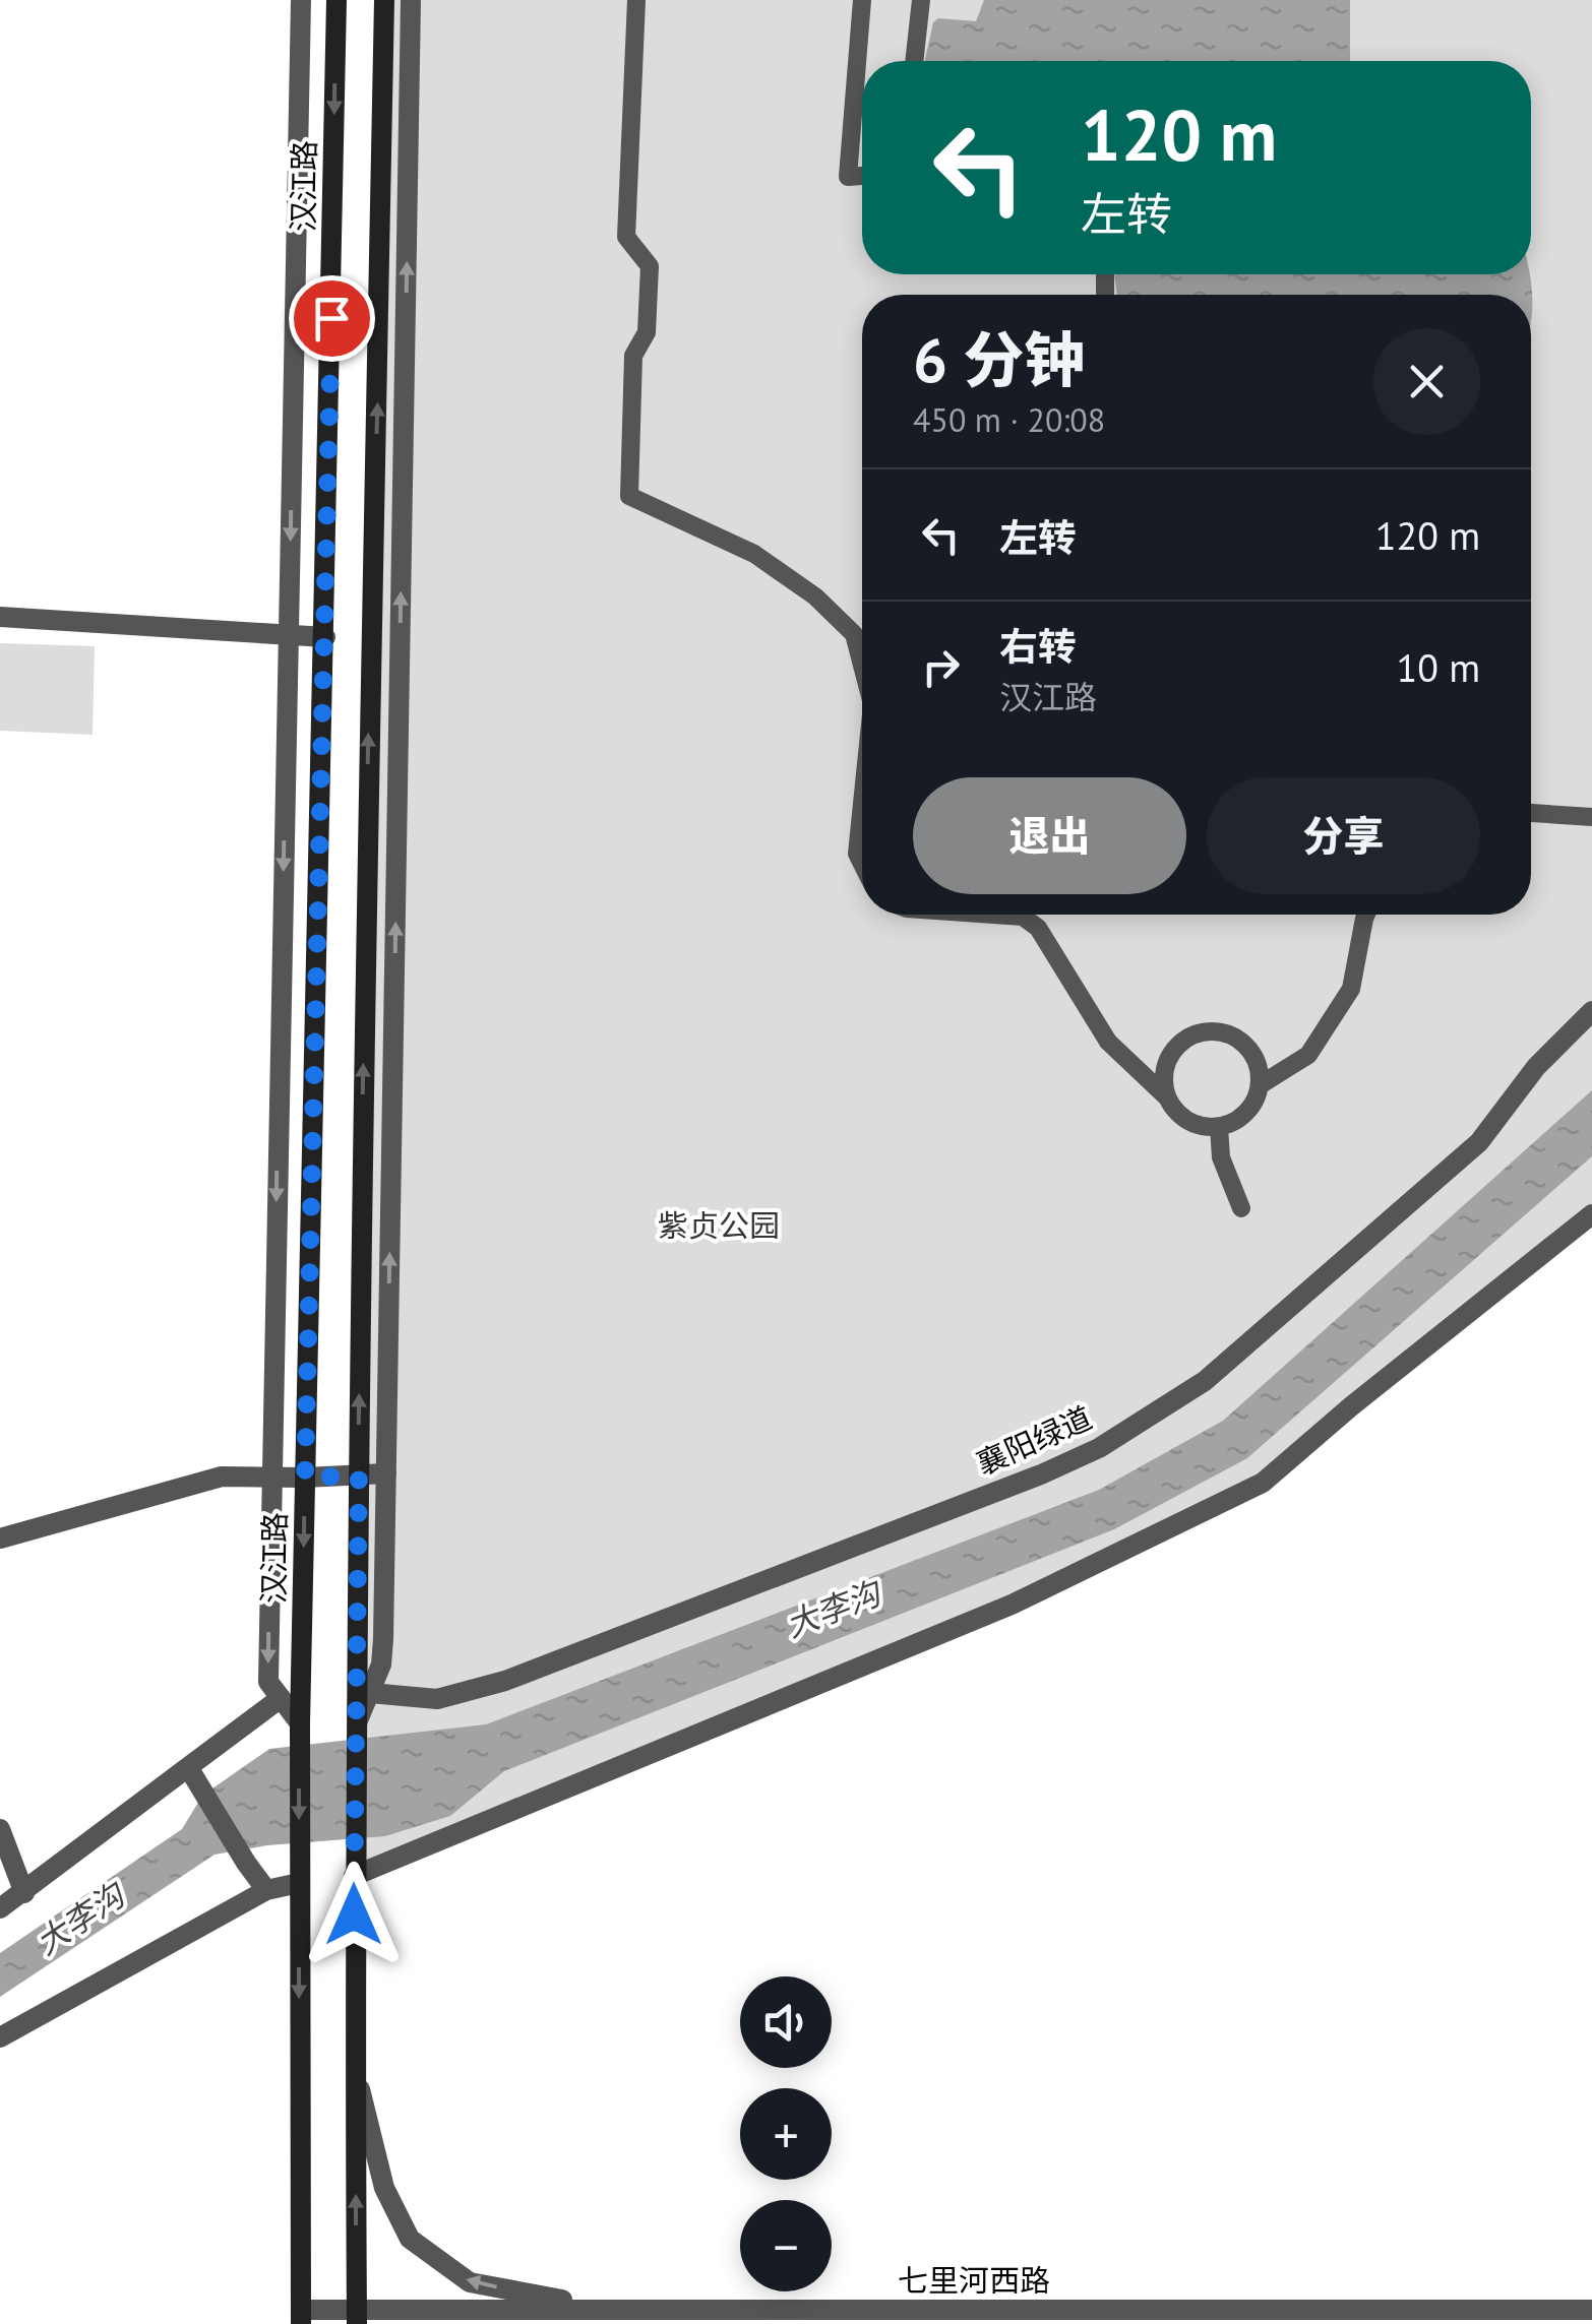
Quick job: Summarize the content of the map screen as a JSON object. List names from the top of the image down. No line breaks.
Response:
{"streets":{"main road":["汉江路"],"street":["襄阳绿道","七里河西路"]},"crossings":[["汉江路","七里河西路"]],"water":["大李沟"],"parks":["紫贞公园"],"page":{"turn":["120 m","左转"],"heading":["6 分钟","450 m · 20:08"],"list":[{"name":"左转","value":"120 m"},{"name":"右转","note":"汉江路","value":"10 m"}],"buttons":["退出","分享"],"map_buttons":["+","−"]}}
